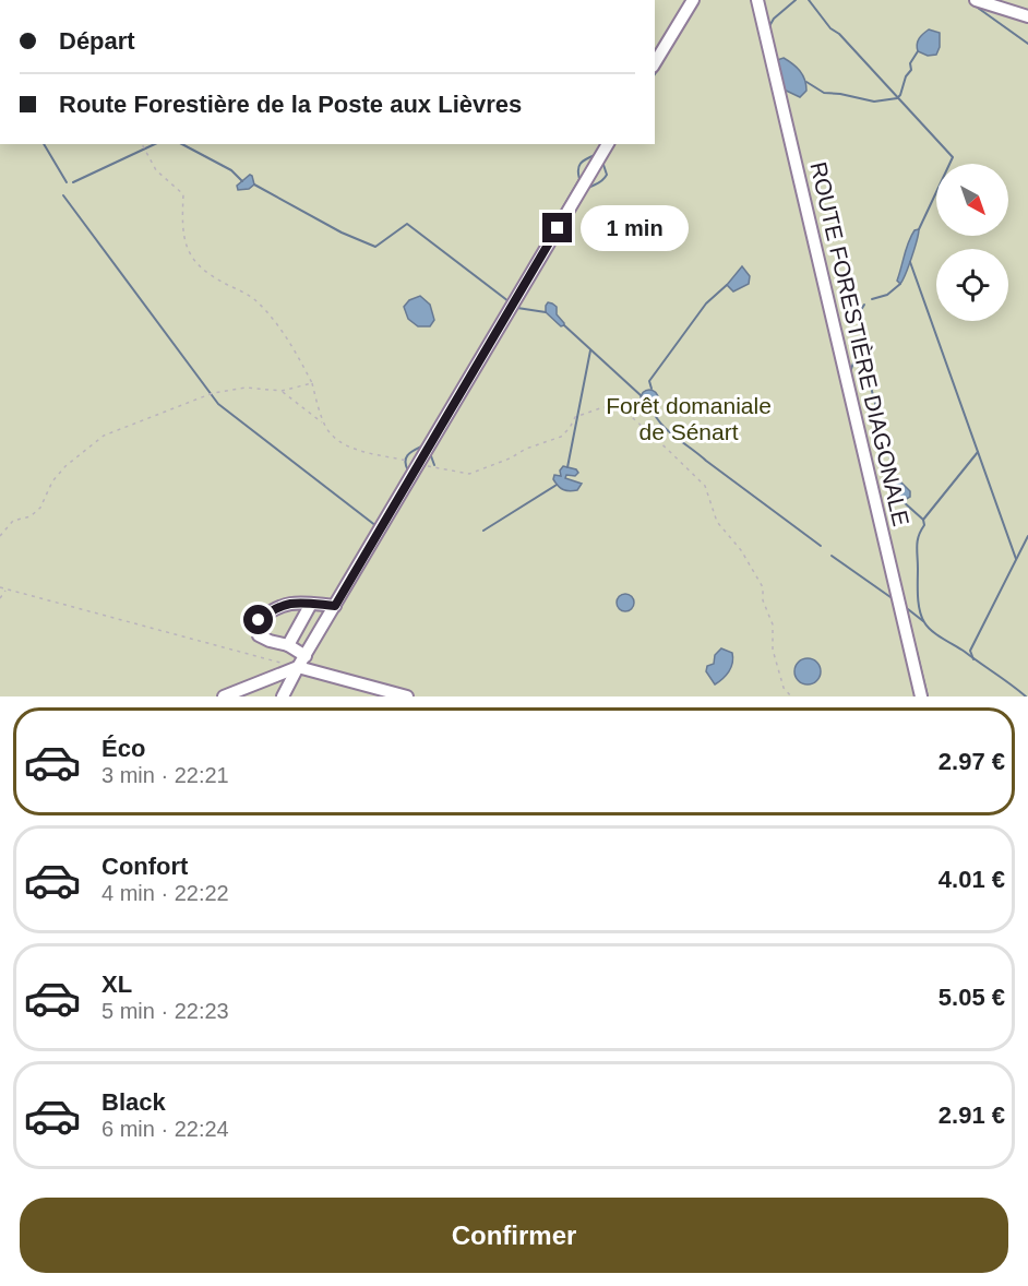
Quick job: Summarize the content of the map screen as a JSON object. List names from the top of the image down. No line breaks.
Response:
{"streets":{"street":["ROUTE FORESTIÈRE DIAGONALE"]},"parks":["Forêt domaniale de Sénart"],"north":"bottom right","page":{"banner":["Départ","Route Forestière de la Poste aux Lièvres"],"bubble":"1 min","list":[{"name":"Éco","note":"3 min · 22:21","value":"2.97 €"},{"name":"Confort","note":"4 min · 22:22","value":"4.01 €"},{"name":"XL","note":"5 min · 22:23","value":"5.05 €"},{"name":"Black","note":"6 min · 22:24","value":"2.91 €"}],"buttons":"Confirmer"}}
